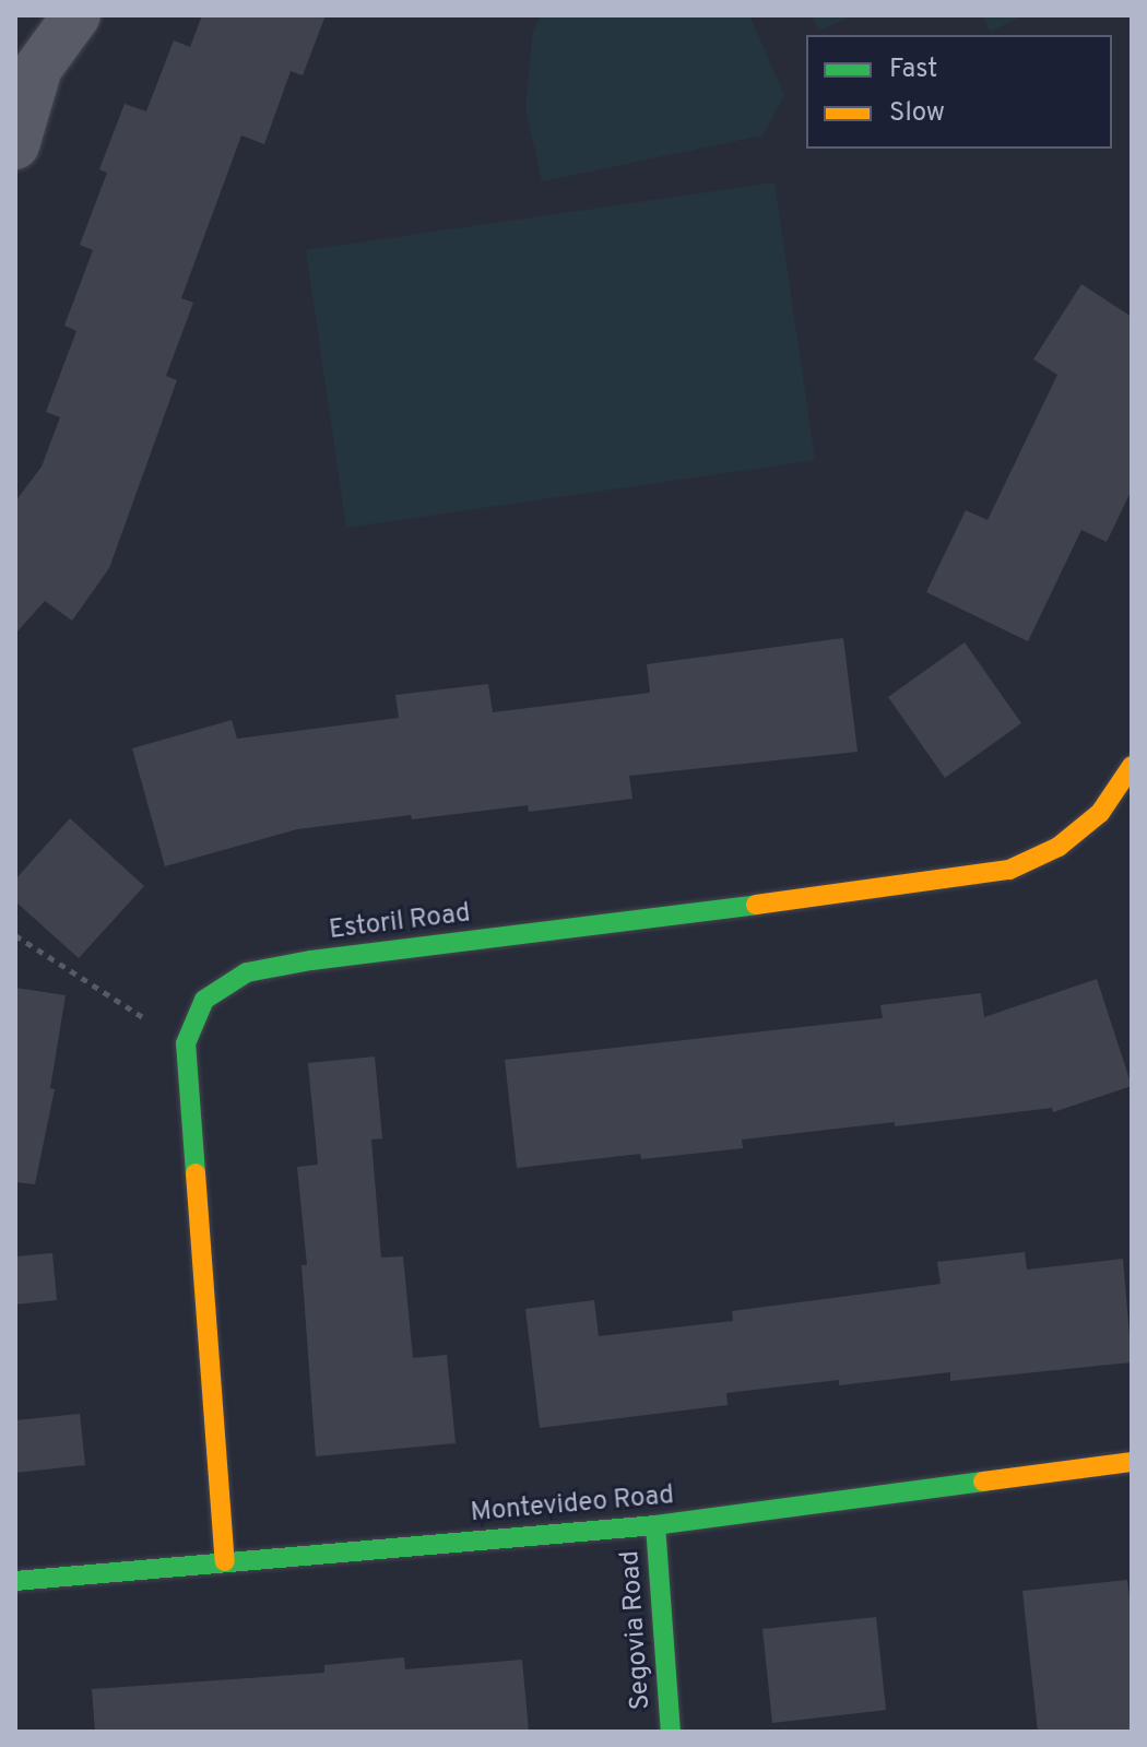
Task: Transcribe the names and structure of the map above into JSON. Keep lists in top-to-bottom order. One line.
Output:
{"streets":{"street":["Estoril Road","Montevideo Road","Segovia Road"]},"crossings":[["Estoril Road","Montevideo Road"],["Montevideo Road","Segovia Road"]],"legend":["Fast","Slow"]}
